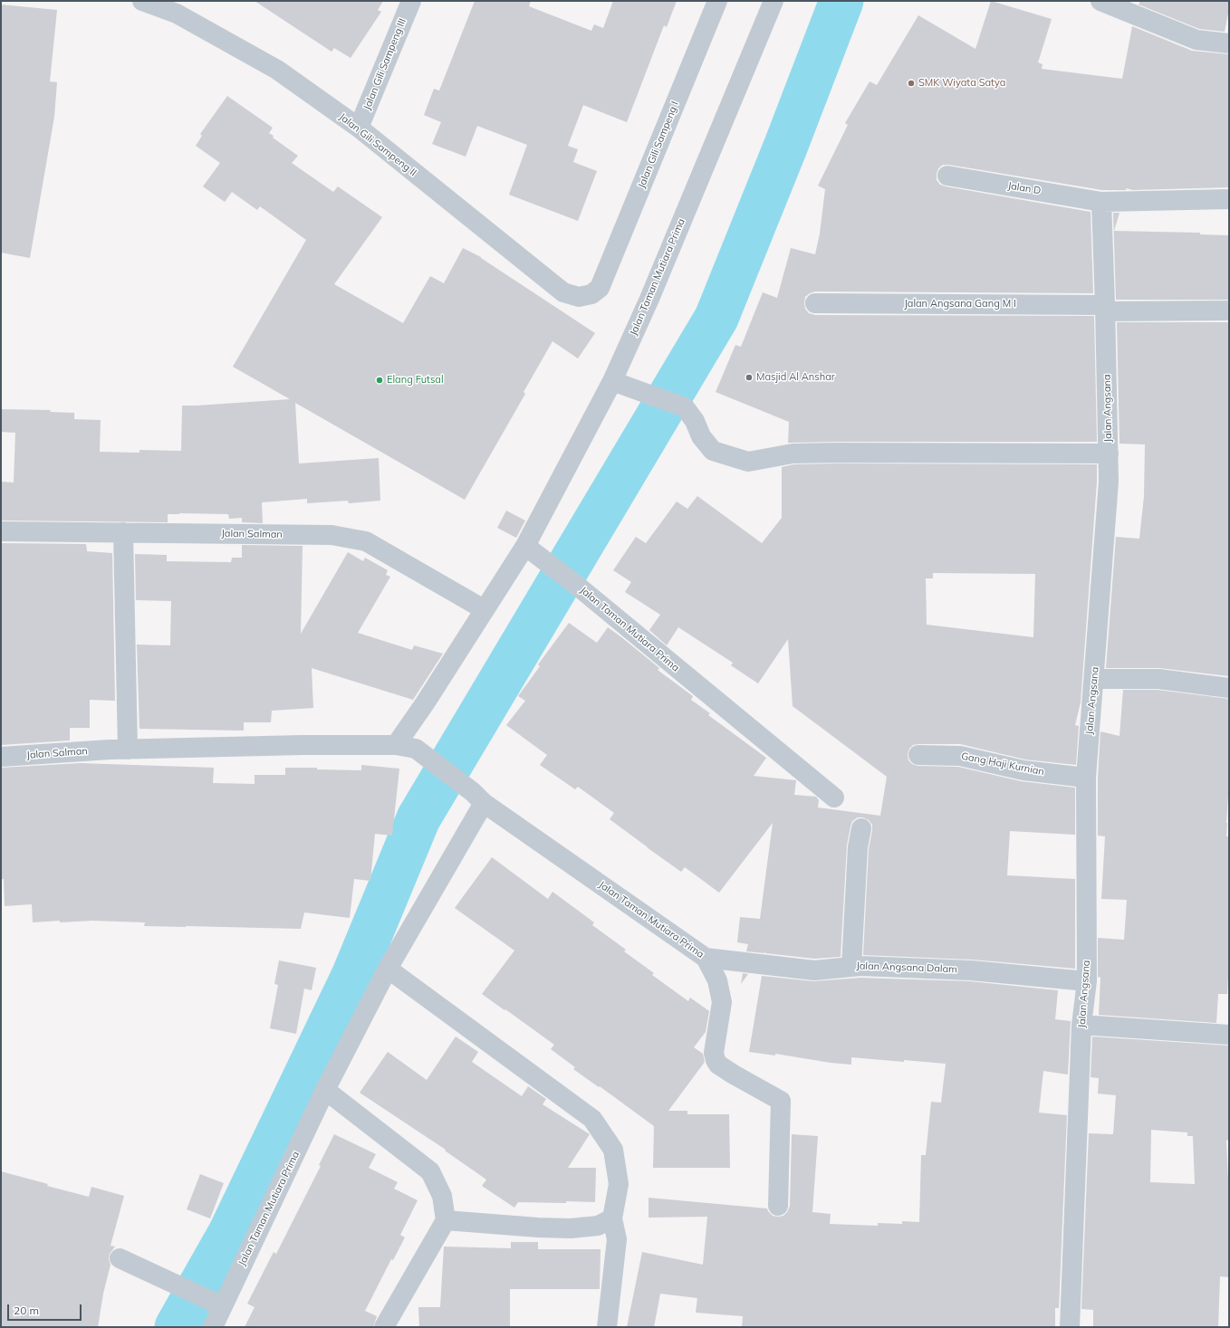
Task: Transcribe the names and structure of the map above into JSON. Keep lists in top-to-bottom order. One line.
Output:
{"streets":{"street":["Jalan Gili Sampeng III","Jalan Gili Sampeng II","Jalan Gili Sampeng I","Jalan D","Jalan Taman Mutiara Prima","Jalan Angsana Gang M I","Jalan Angsana","Jalan Salman","Gang Haji Kurnian","Jalan Angsana Dalam"]},"crossings":[["Jalan Gili Sampeng III","Jalan Gili Sampeng II"],["Jalan Gili Sampeng II","Jalan Gili Sampeng I"],["Jalan D","Jalan Angsana"],["Jalan Taman Mutiara Prima","Jalan Salman"],["Jalan Taman Mutiara Prima","Jalan Angsana Dalam"],["Jalan Angsana Gang M I","Jalan Angsana"],["Jalan Angsana","Gang Haji Kurnian"],["Jalan Angsana","Jalan Angsana Dalam"]],"places":["SMK Wiyata Satya","Masjid Al Anshar","Elang Futsal"],"scale_bar":"20 m"}
